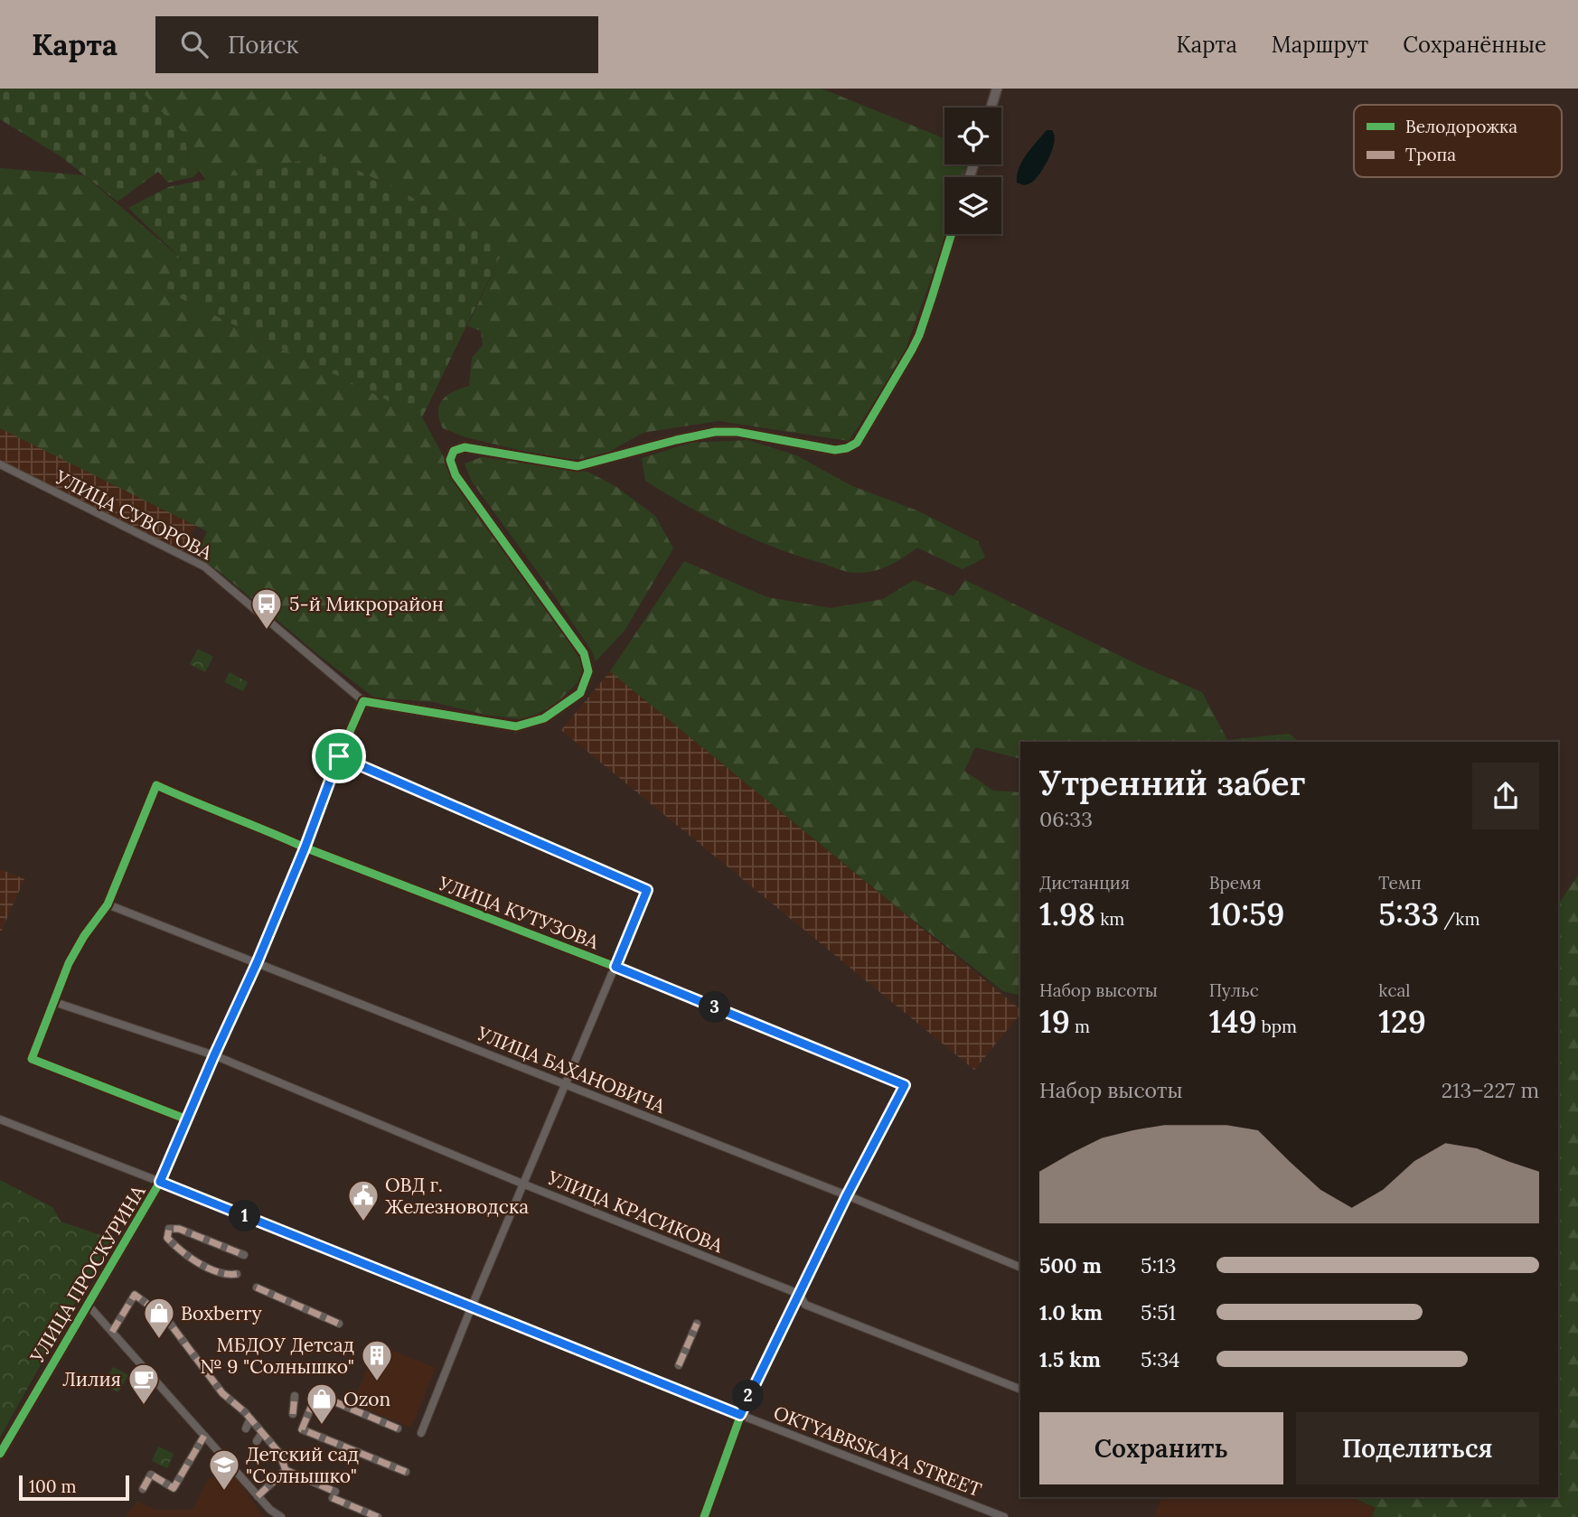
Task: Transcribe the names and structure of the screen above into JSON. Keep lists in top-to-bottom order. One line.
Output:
{"streets":{"street":["УЛИЦА СУВОРОВА","УЛИЦА КУТУЗОВА","УЛИЦА БАХАНОВИЧА","УЛИЦА КРАСИКОВА","УЛИЦА ПРОСКУРИНА","OKTYABRSKAYA STREET"]},"crossings":[["УЛИЦА СУВОРОВА","УЛИЦА ПРОСКУРИНА"],["УЛИЦА КУТУЗОВА","УЛИЦА БАХАНОВИЧА"],["УЛИЦА КУТУЗОВА","УЛИЦА ПРОСКУРИНА"],["УЛИЦА БАХАНОВИЧА","УЛИЦА ПРОСКУРИНА"],["УЛИЦА КРАСИКОВА","УЛИЦА ПРОСКУРИНА"],["УЛИЦА ПРОСКУРИНА","OKTYABRSKAYA STREET"]],"places":{"bus stop":["5-й Микрорайон"],"public building":["ОВД г. Железноводска"],"shop":["Boxberry","Ozon"],"building":["МБДОУ Детсад № 9 \"Солнышко\""],"cafe":["Лилия"],"school or university":["Детский сад \"Солнышко\""]},"legend":["Велодорожка","Тропа"],"scale_bar":"100 m","page":{"header":"Карта","search":"Поиск","nav":["Карта","Маршрут","Сохранённые"],"heading":["Утренний забег","06:33"],"stats":[["Дистанция","1.98 km"],["Время","10:59"],["Темп","5:33 /km"],["Набор высоты","19 m"],["Пульс","149 bpm"],["kcal","129"]],"pins":["3","1","2"],"chart":["Набор высоты","213–227 m"],"list":[{"name":"500 m","note":"5:13"},{"name":"1.0 km","note":"5:51"},{"name":"1.5 km","note":"5:34"}],"buttons":["Сохранить","Поделиться"],"scale":"100 m"}}
